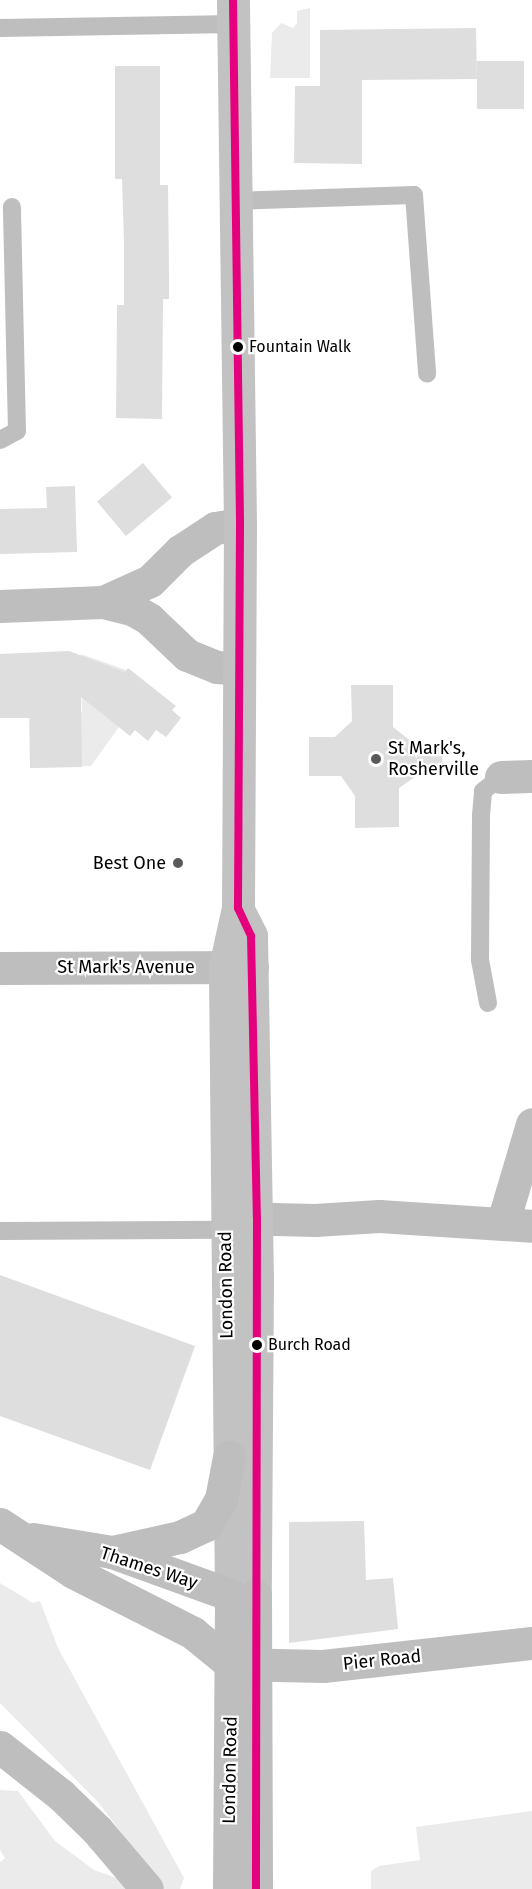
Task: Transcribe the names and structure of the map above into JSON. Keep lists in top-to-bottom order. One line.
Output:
{"streets":{"main road":["London Road"],"street":["St Mark's Avenue","Thames Way","Pier Road"]},"crossings":[["St Mark's Avenue","London Road"],["London Road","Thames Way"],["London Road","Pier Road"],["Thames Way","Pier Road"]],"places":["Fountain Walk","St Mark's, Rosherville","Best One","Burch Road"]}
